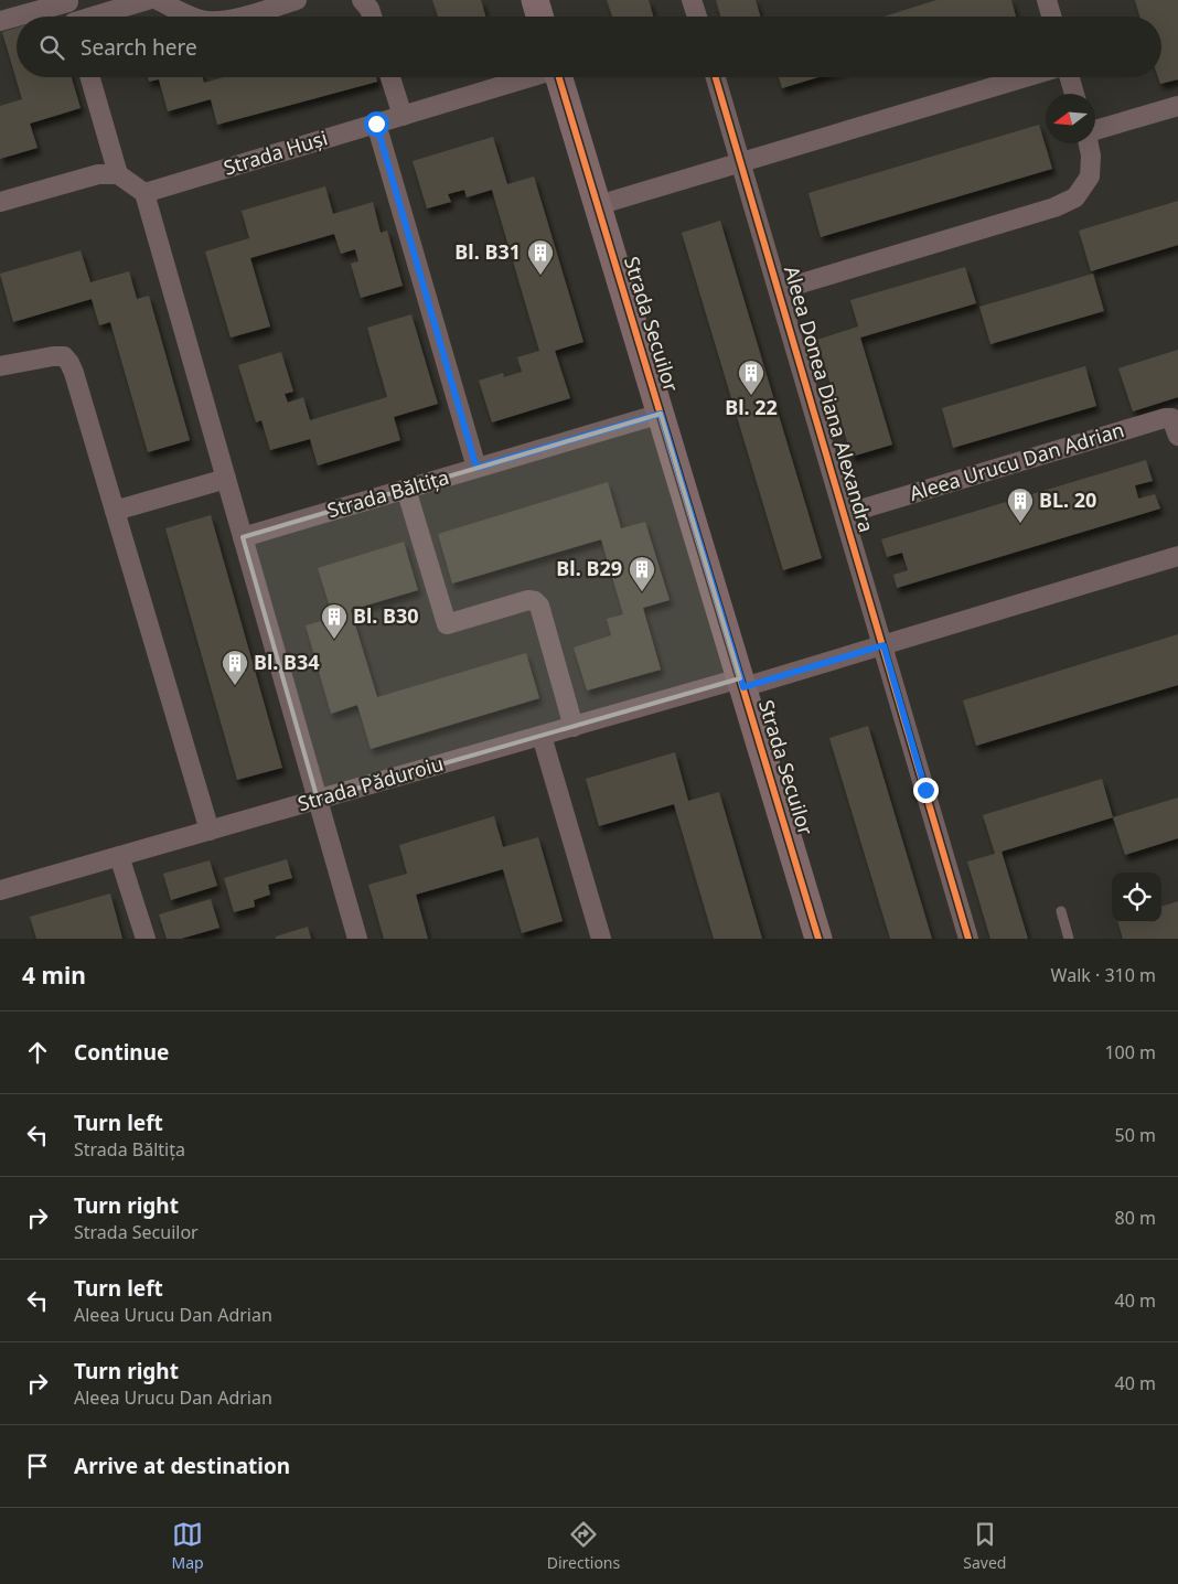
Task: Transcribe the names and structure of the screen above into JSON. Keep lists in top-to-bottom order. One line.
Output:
{"streets":{"street":["Strada Huși","Strada Secuilor","Aleea Donea Diana Alexandra","Aleea Urucu Dan Adrian","Strada Băltița","Strada Păduroiu"]},"crossings":[["Strada Secuilor","Strada Băltița"],["Strada Secuilor","Strada Păduroiu"],["Aleea Donea Diana Alexandra","Aleea Urucu Dan Adrian"]],"places":{"building":["Bl. B31","Bl. 22","BL. 20","Bl. B29","Bl. B30","Bl. B34"]},"north":"left","page":{"search":"Search here","heading":["4 min","Walk · 310 m"],"list":[["Continue","100 m"],["Turn left","Strada Băltița","50 m"],["Turn right","Strada Secuilor","80 m"],["Turn left","Aleea Urucu Dan Adrian","40 m"],["Turn right","Aleea Urucu Dan Adrian","40 m"],"Arrive at destination"],"nav":["Map","Directions","Saved"]}}
